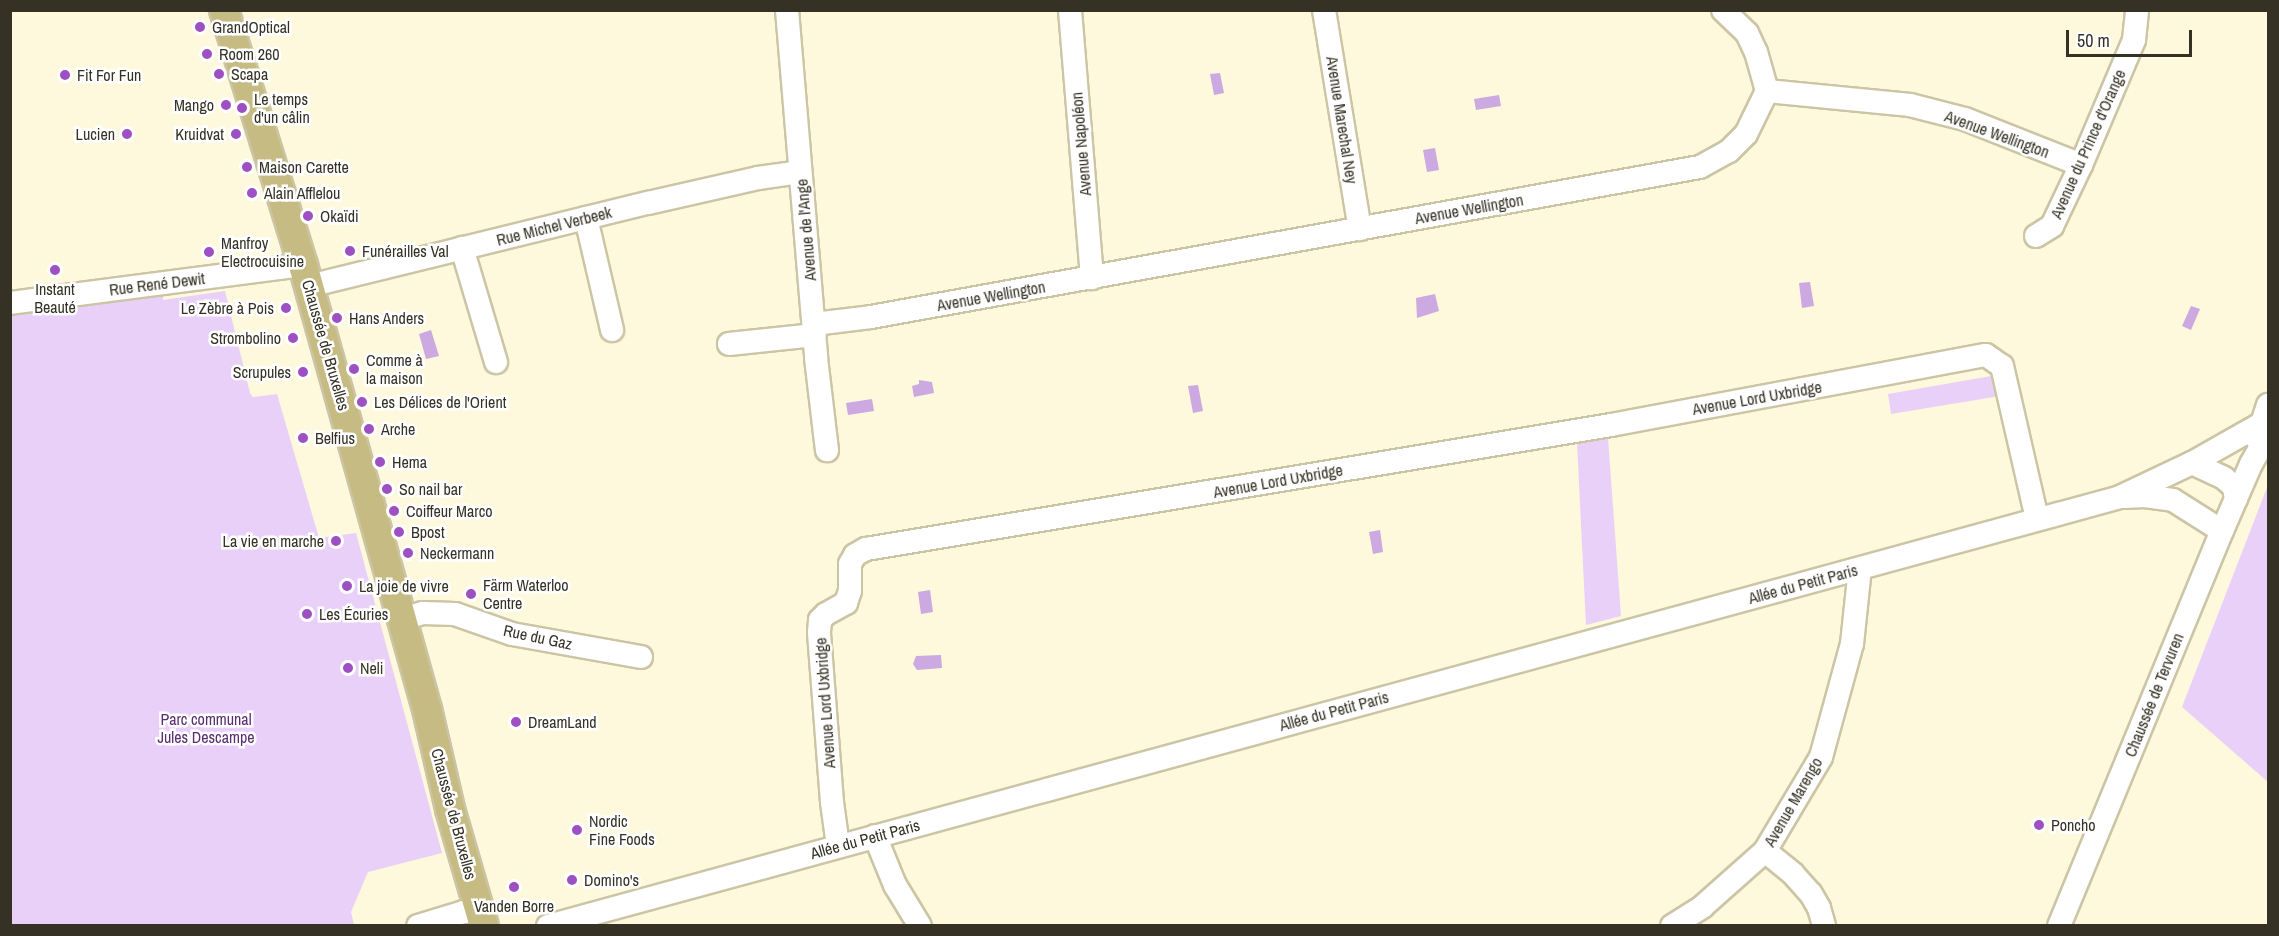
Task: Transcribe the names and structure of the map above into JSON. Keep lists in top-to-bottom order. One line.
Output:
{"streets":{"main road":["Chaussée de Bruxelles"],"street":["Avenue Marechal Ney","Avenue Wellington","Avenue Napoléon","Avenue du Prince d'Orange","Rue Michel Verbeek","Avenue de l'Ange","Rue René Dewit","Avenue Lord Uxbridge","Allée du Petit Paris","Rue du Gaz","Chaussée de Tervuren","Avenue Marengo"]},"crossings":[["Avenue Marechal Ney","Avenue Wellington"],["Avenue Wellington","Avenue Napoléon"],["Avenue Wellington","Avenue du Prince d'Orange"],["Avenue Wellington","Avenue de l'Ange"],["Rue Michel Verbeek","Avenue de l'Ange"],["Rue Michel Verbeek","Rue René Dewit"],["Rue Michel Verbeek","Chaussée de Bruxelles"],["Rue René Dewit","Chaussée de Bruxelles"],["Chaussée de Bruxelles","Rue du Gaz"],["Avenue Lord Uxbridge","Allée du Petit Paris"],["Allée du Petit Paris","Chaussée de Tervuren"],["Allée du Petit Paris","Avenue Marengo"]],"parks":["Parc communal Jules Descampe"],"places":["GrandOptical","Room 260","Scapa","Fit For Fun","Mango","Le temps d'un câlin","Lucien","Kruidvat","Maison Carette","Alain Afflelou","Okaïdi","Funérailles Val","Manfroy Electrocuisine","Instant Beauté","Le Zèbre à Pois","Hans Anders","Strombolino","Comme à la maison","Scrupules","Les Délices de l'Orient","Arche","Belfius","Hema","So nail bar","Coiffeur Marco","Bpost","La vie en marche","Neckermann","La joie de vivre","Färm Waterloo Centre","Les Écuries","Neli","DreamLand","Poncho","Nordic Fine Foods","Domino's","Vanden Borre"],"scale_bar":"50 m"}
